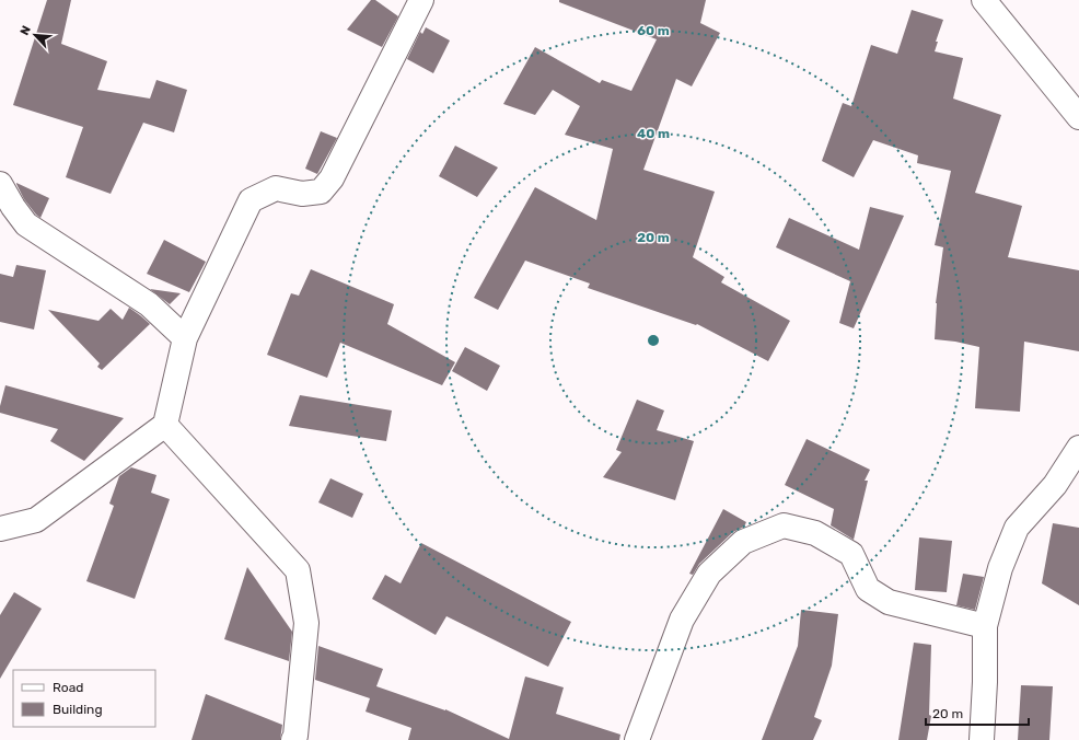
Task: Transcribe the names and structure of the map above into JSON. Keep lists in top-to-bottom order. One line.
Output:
{"legend":["Road","Building"],"scale_bar":"20 m","north":"top left","rings":["60 m","40 m","20 m"]}
